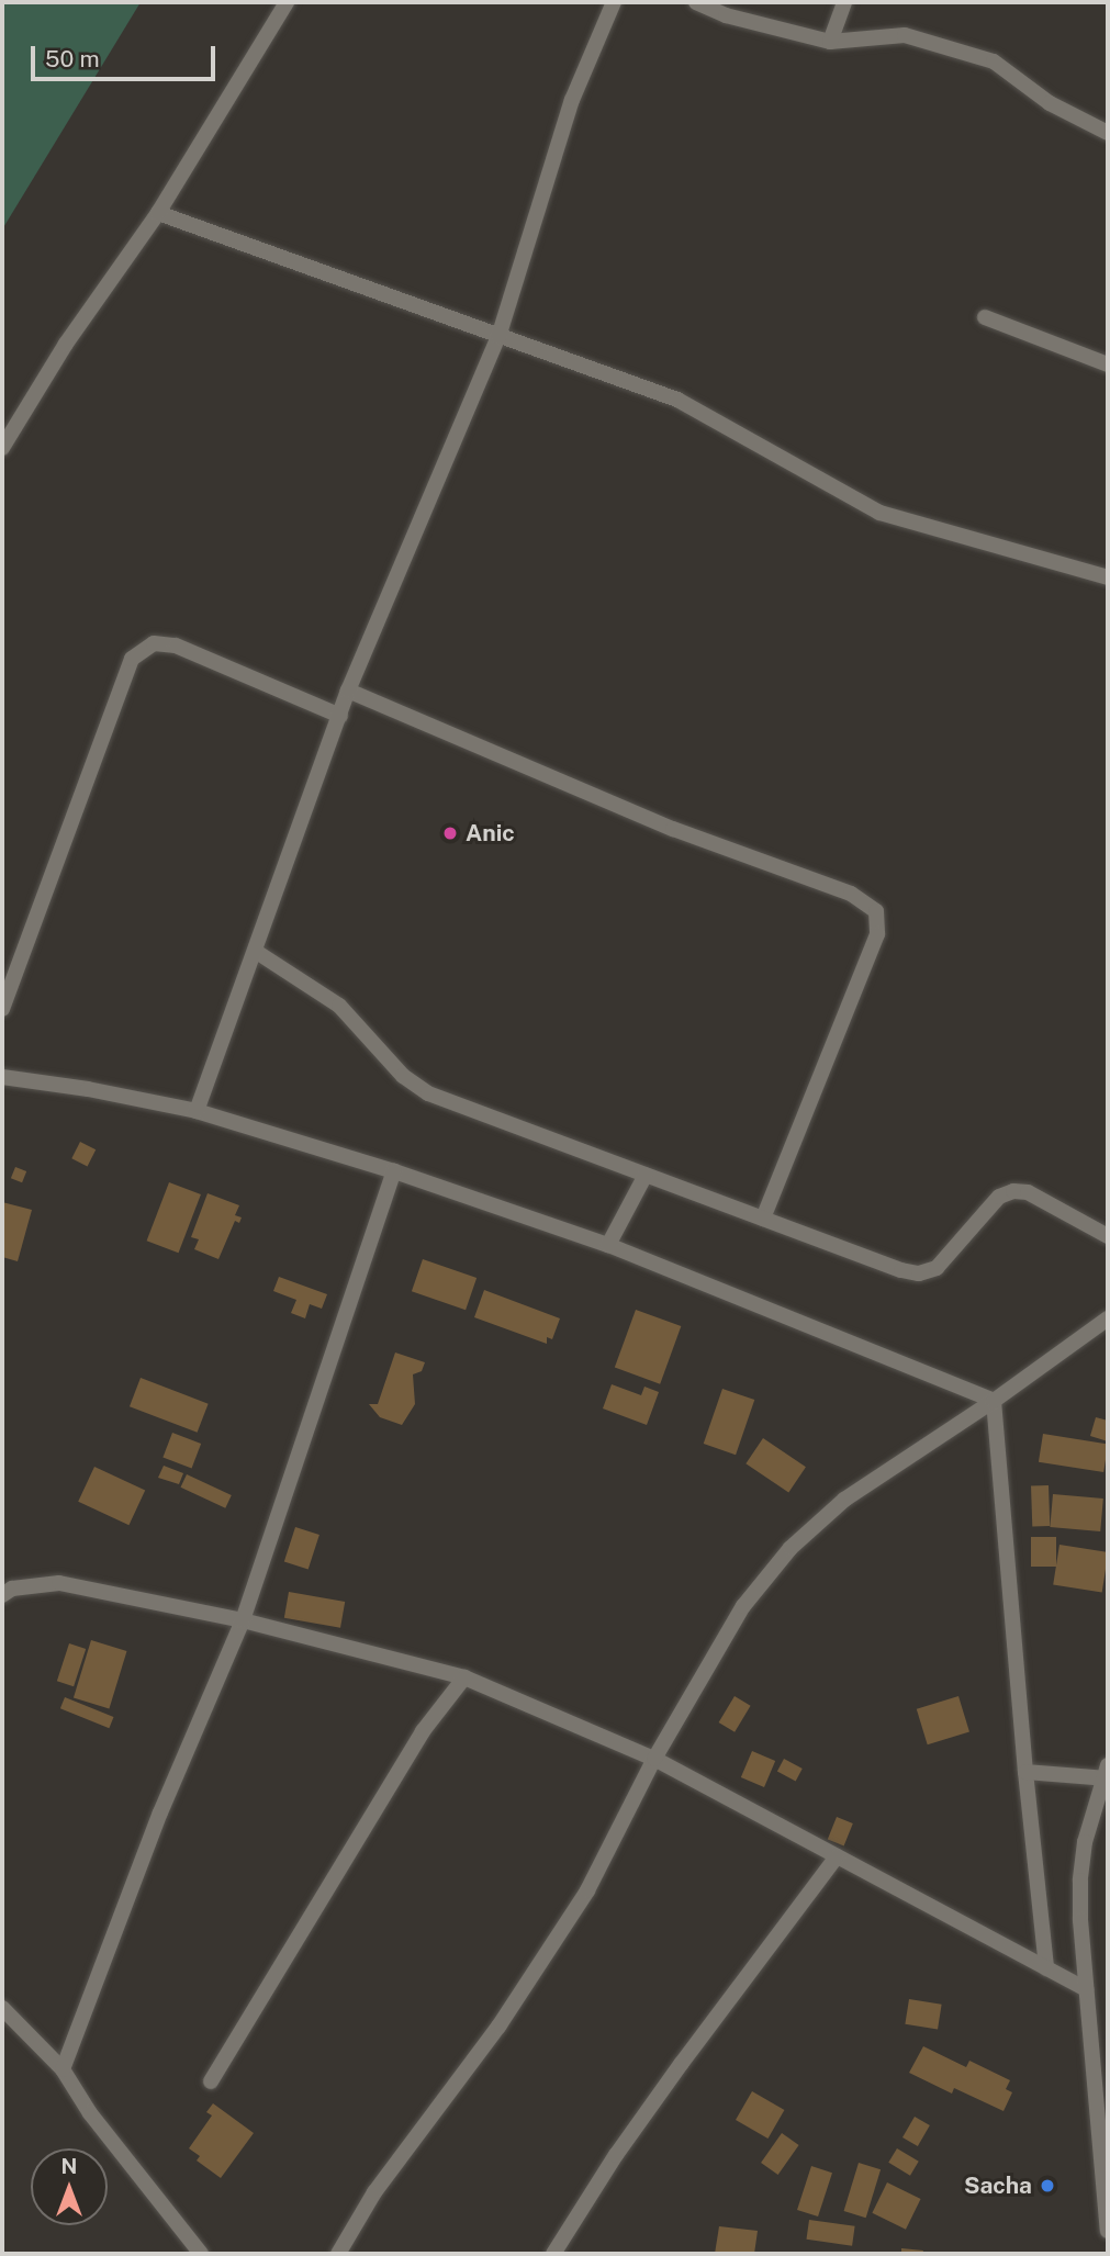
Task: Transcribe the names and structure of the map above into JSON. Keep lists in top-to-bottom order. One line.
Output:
{"places":["Anic","Sacha"],"scale_bar":"50 m","north":"top"}
